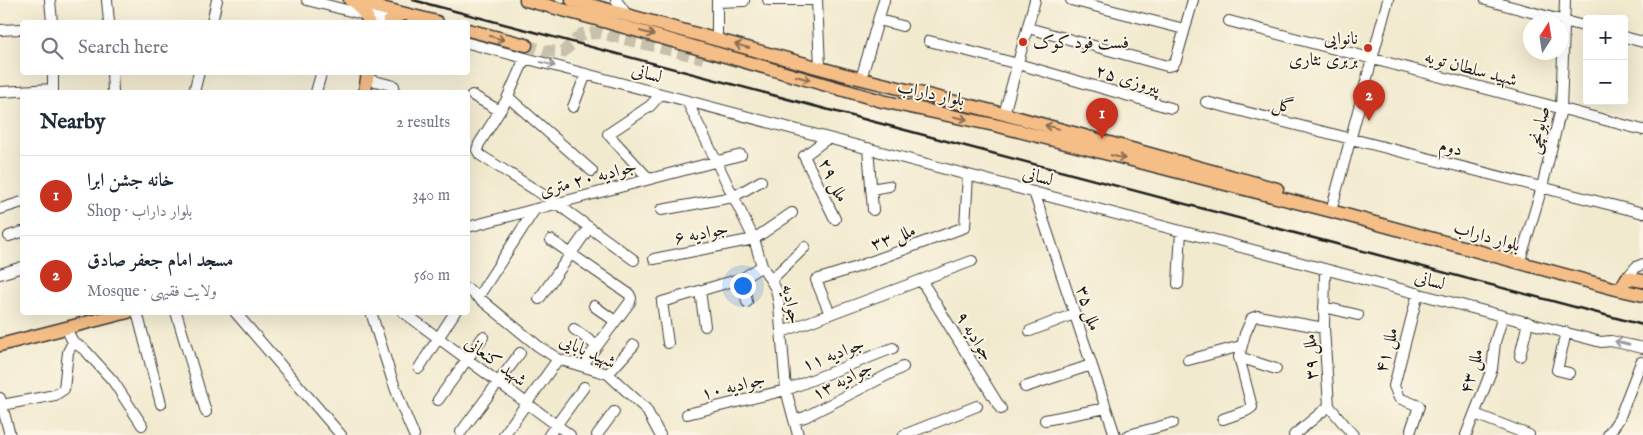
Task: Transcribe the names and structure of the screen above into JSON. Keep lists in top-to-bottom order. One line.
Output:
{"streets":{"main road":["بلوار داراب"],"street":["شهید سلطان تویه","لسانی","پیروزی ۲۵","گل","صابونچی","دوم","جوادیه ۲۰ متری","ملل ۲۹","جوادیه ۶","ملل ۳۳","جوادیه","ملل ۳۵","جوادیه ۹","ملل ۴۱","شهید بابایی","جوادیه ۱۱","ملل ۳۹","شهید کنعانی","ملل ۴۳","جوادیه ۱۳","جوادیه ۱۰"]},"crossings":[["شهید سلطان تویه","صابونچی"],["لسانی","ملل ۲۹"],["لسانی","ملل ۳۳"],["لسانی","جوادیه"],["لسانی","ملل ۳۵"],["لسانی","ملل ۴۱"],["لسانی","ملل ۳۹"],["لسانی","ملل ۴۳"],["بلوار داراب","صابونچی"],["گل","دوم"],["صابونچی","دوم"],["جوادیه ۲۰ متری","جوادیه"],["جوادیه ۶","جوادیه"],["جوادیه","جوادیه ۱۱"],["جوادیه","جوادیه ۱۳"],["جوادیه","جوادیه ۱۰"],["جوادیه ۱۱","جوادیه ۱۰"]],"places":["فست فود کوک","نانوایی بربری نثاری"],"north":"top","page":{"map_buttons":["+","−"],"search":"Search here","pins":["2","1"],"heading":["Nearby","2 results"],"list":[{"mark":"1","name":"خانه جشن ابرا","note":"Shop · بلوار داراب","value":"340 m"},{"mark":"2","name":"مسجد امام جعفر صادق","note":"Mosque · ولایت فقیهی","value":"560 m"}]}}
